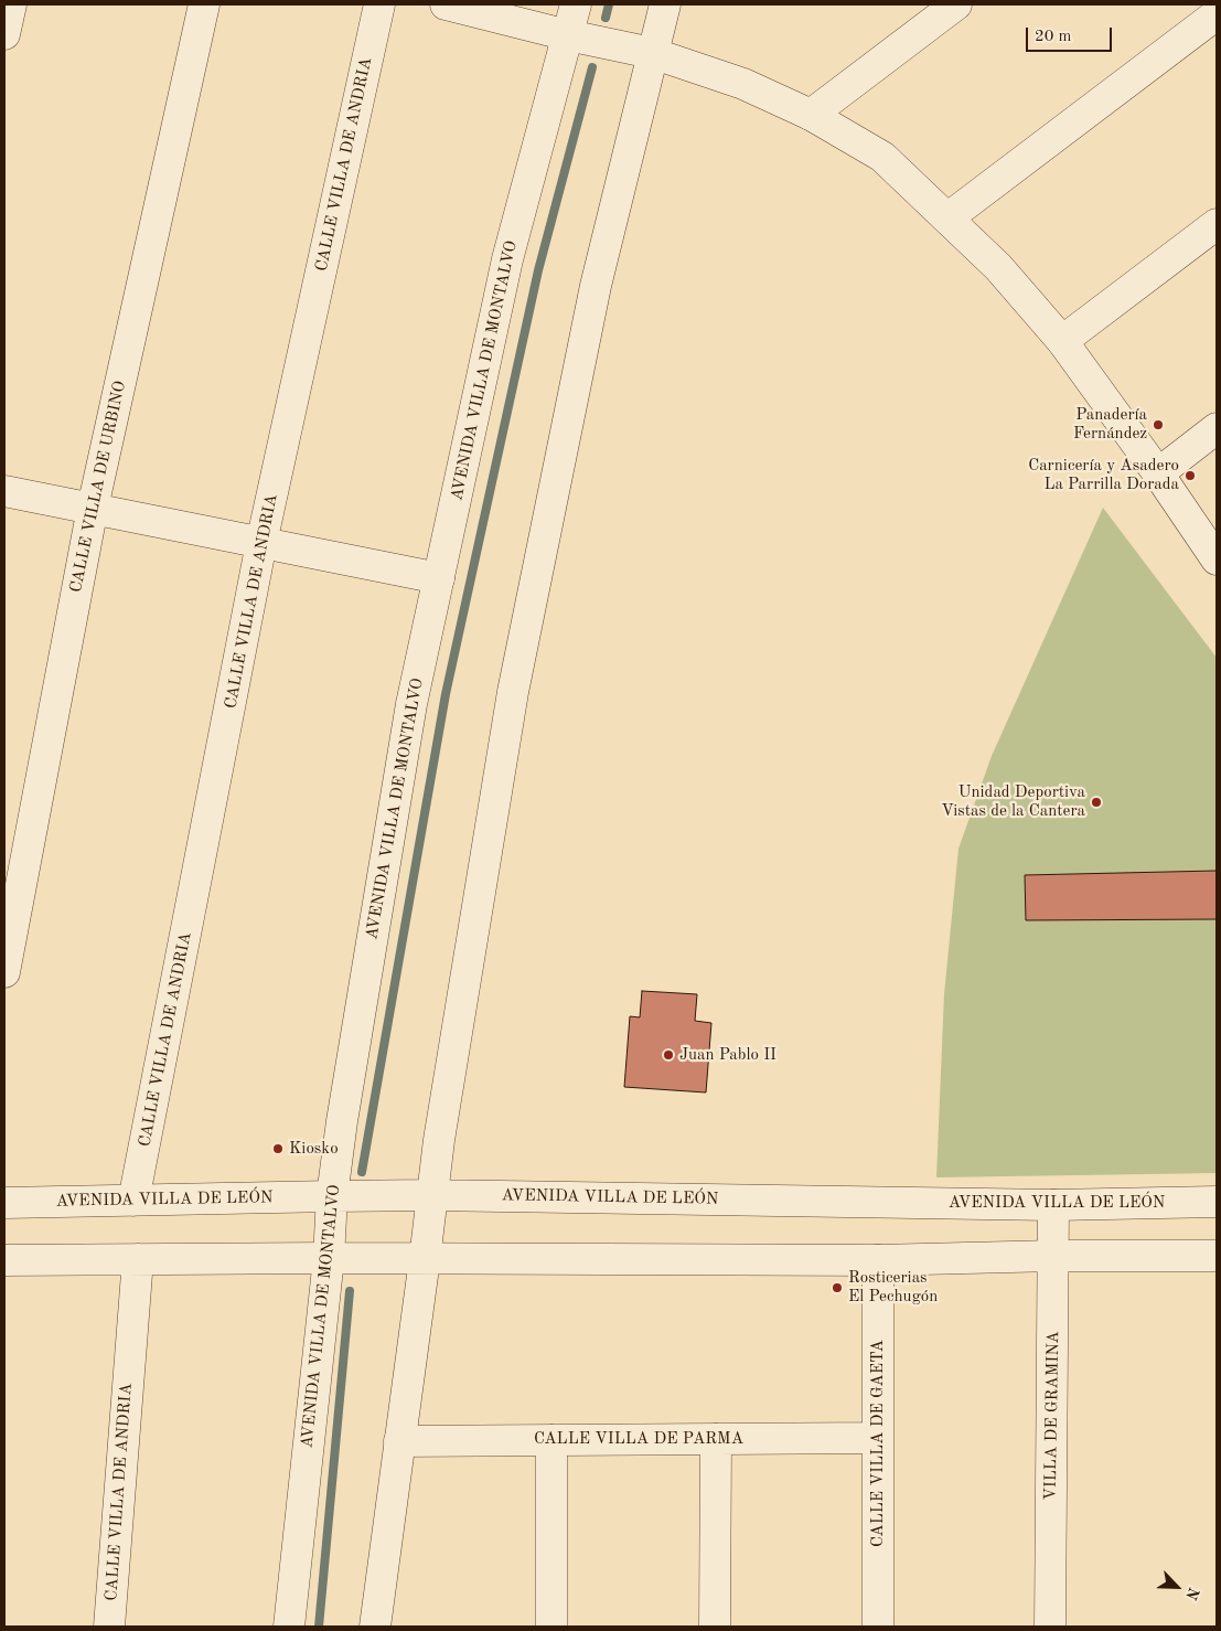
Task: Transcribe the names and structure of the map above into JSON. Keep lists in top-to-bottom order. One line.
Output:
{"streets":{"street":["CALLE VILLA DE ANDRIA","AVENIDA VILLA DE MONTALVO","CALLE VILLA DE URBINO","AVENIDA VILLA DE LEÓN","VILLA DE GRAMINA","CALLE VILLA DE PARMA","CALLE VILLA DE GAETA"]},"crossings":[["CALLE VILLA DE ANDRIA","AVENIDA VILLA DE LEÓN"],["AVENIDA VILLA DE MONTALVO","AVENIDA VILLA DE LEÓN"],["AVENIDA VILLA DE LEÓN","VILLA DE GRAMINA"],["CALLE VILLA DE PARMA","CALLE VILLA DE GAETA"]],"places":["Panadería Fernández","Carnicería y Asadero La Parrilla Dorada","Unidad Deportiva Vistas de la Cantera","Juan Pablo II","Kiosko","Rosticerias El Pechugón"],"scale_bar":"20 m","north":"bottom right"}
